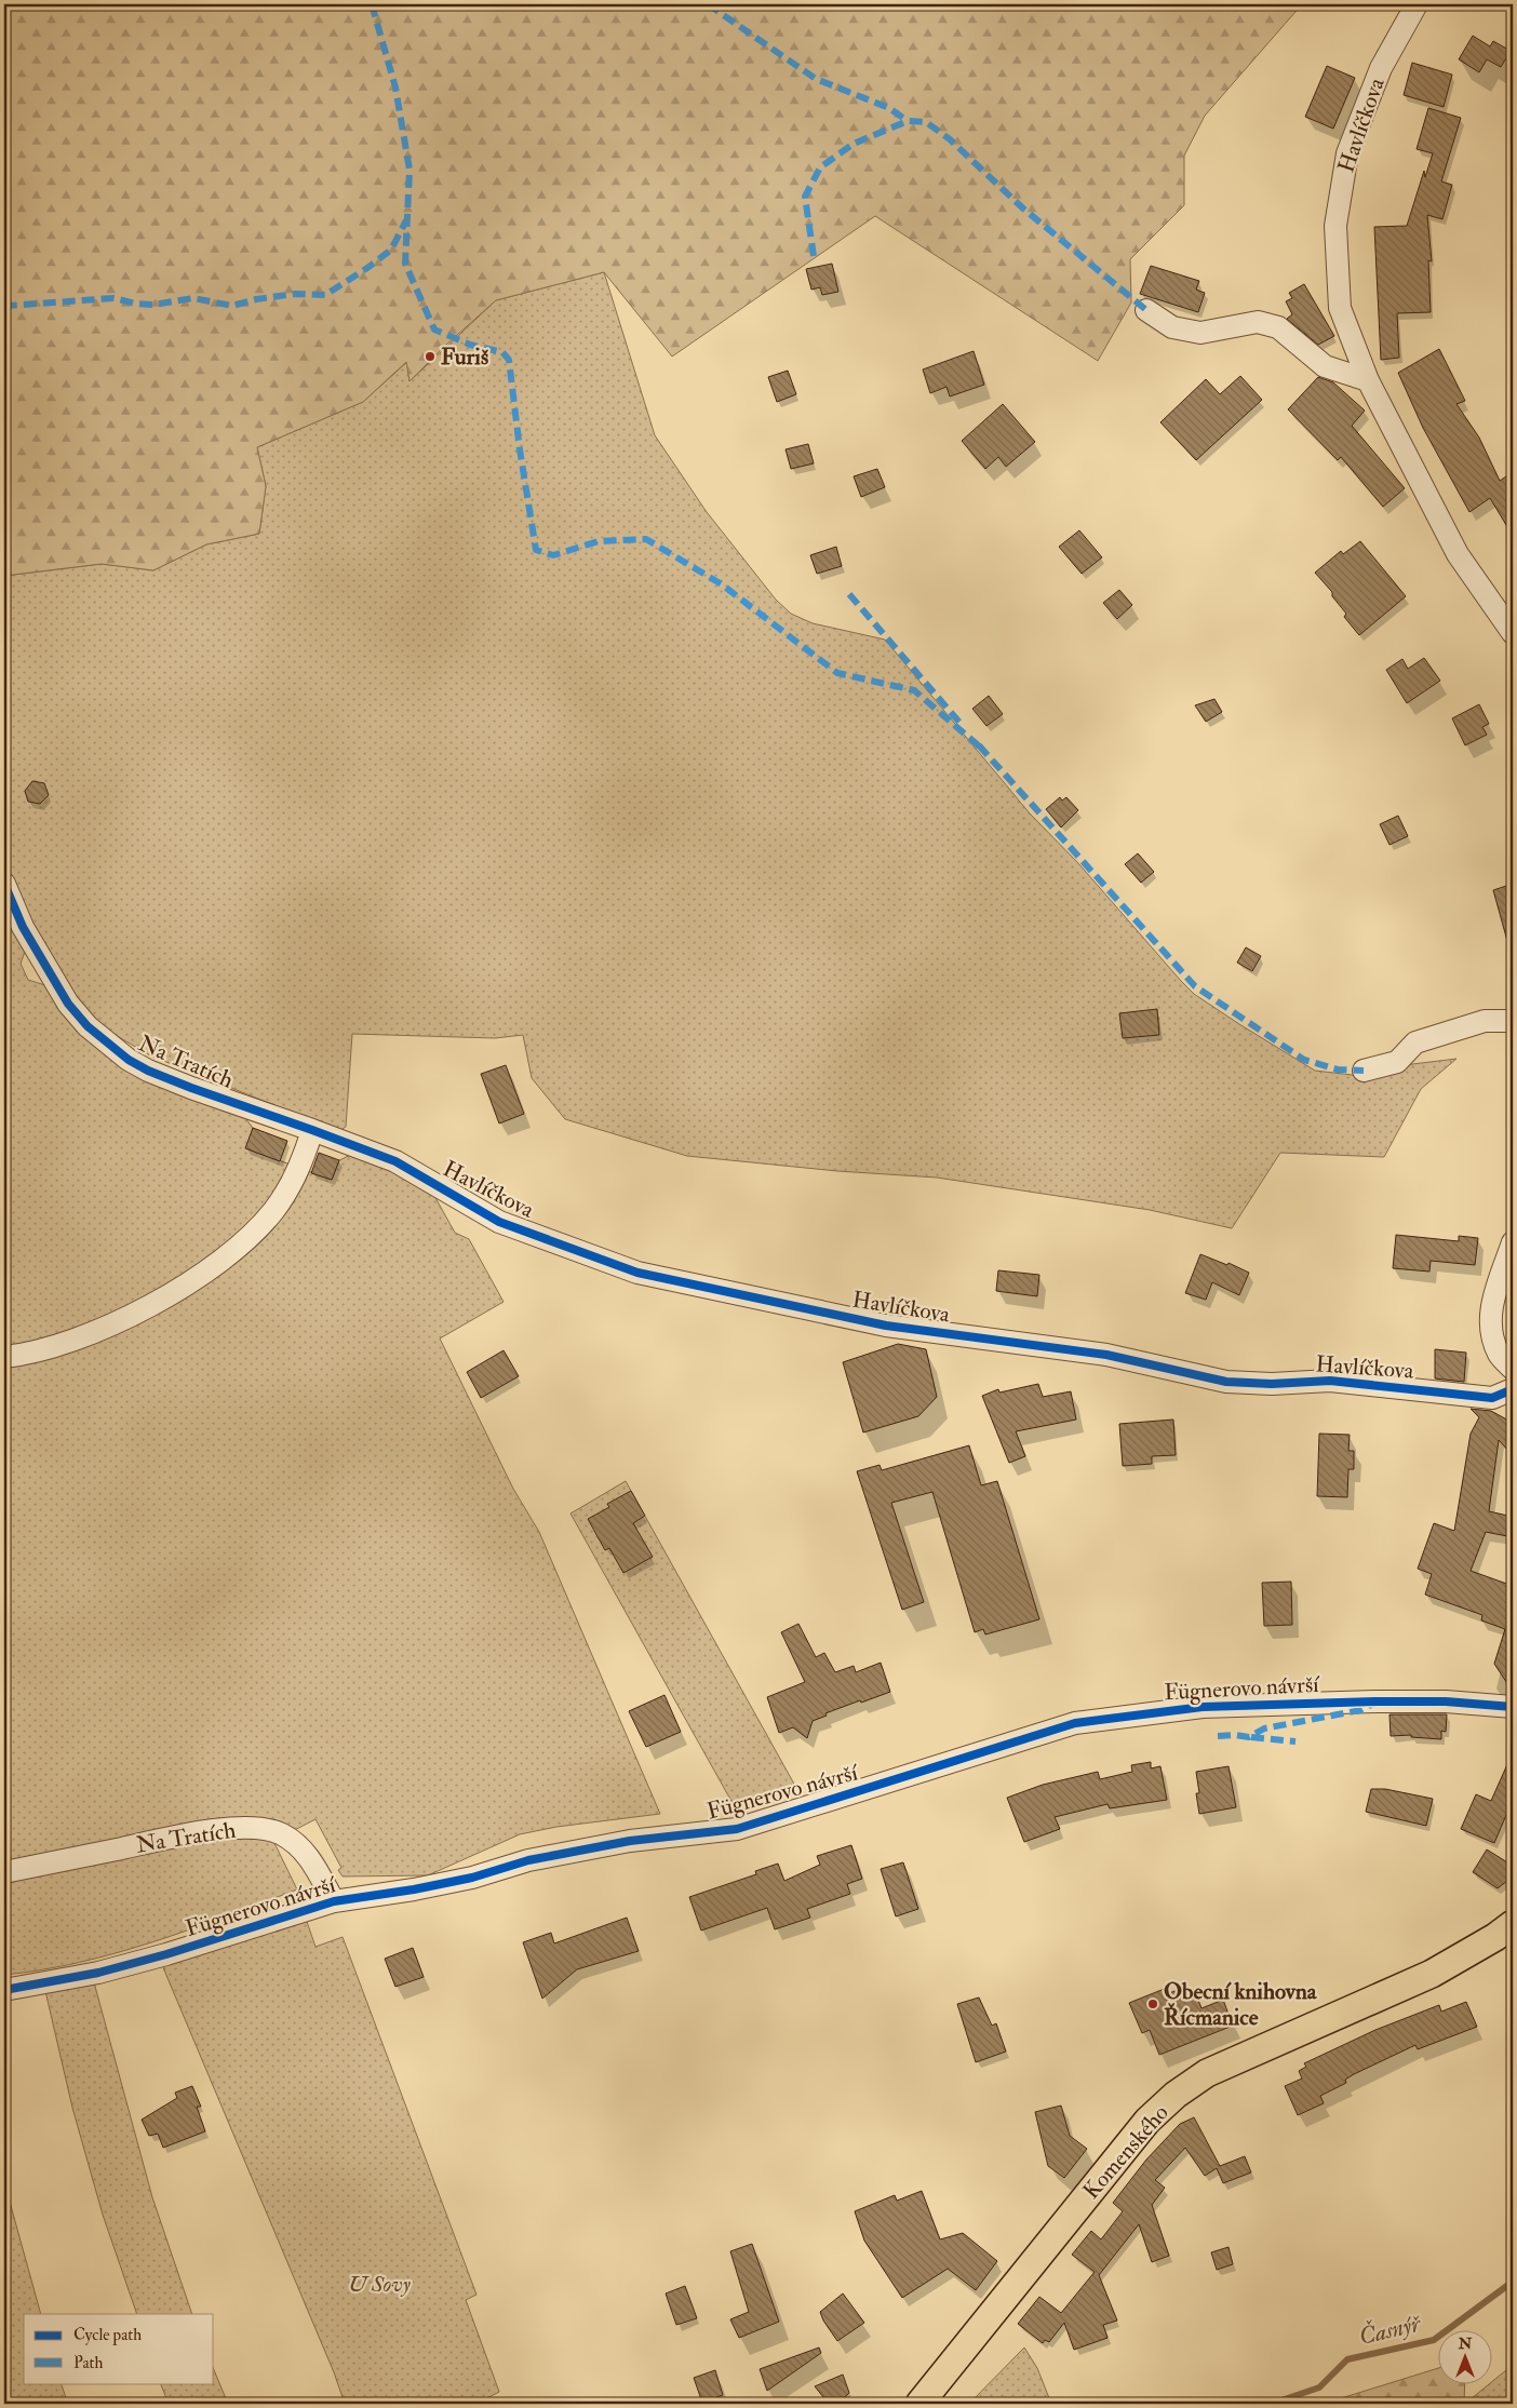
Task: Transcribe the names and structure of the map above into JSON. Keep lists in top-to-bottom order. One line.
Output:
{"streets":{"main road":["Komenského"],"street":["Havlíčkova","Na Tratích","Fügnerovo návrší"]},"crossings":[["Havlíčkova","Na Tratích"],["Na Tratích","Fügnerovo návrší"]],"water":["Časnýř"],"parks":["U Sovy"],"places":["Furiš","Obecní knihovna Řícmanice"],"legend":["Cycle path","Path"],"north":"top"}
